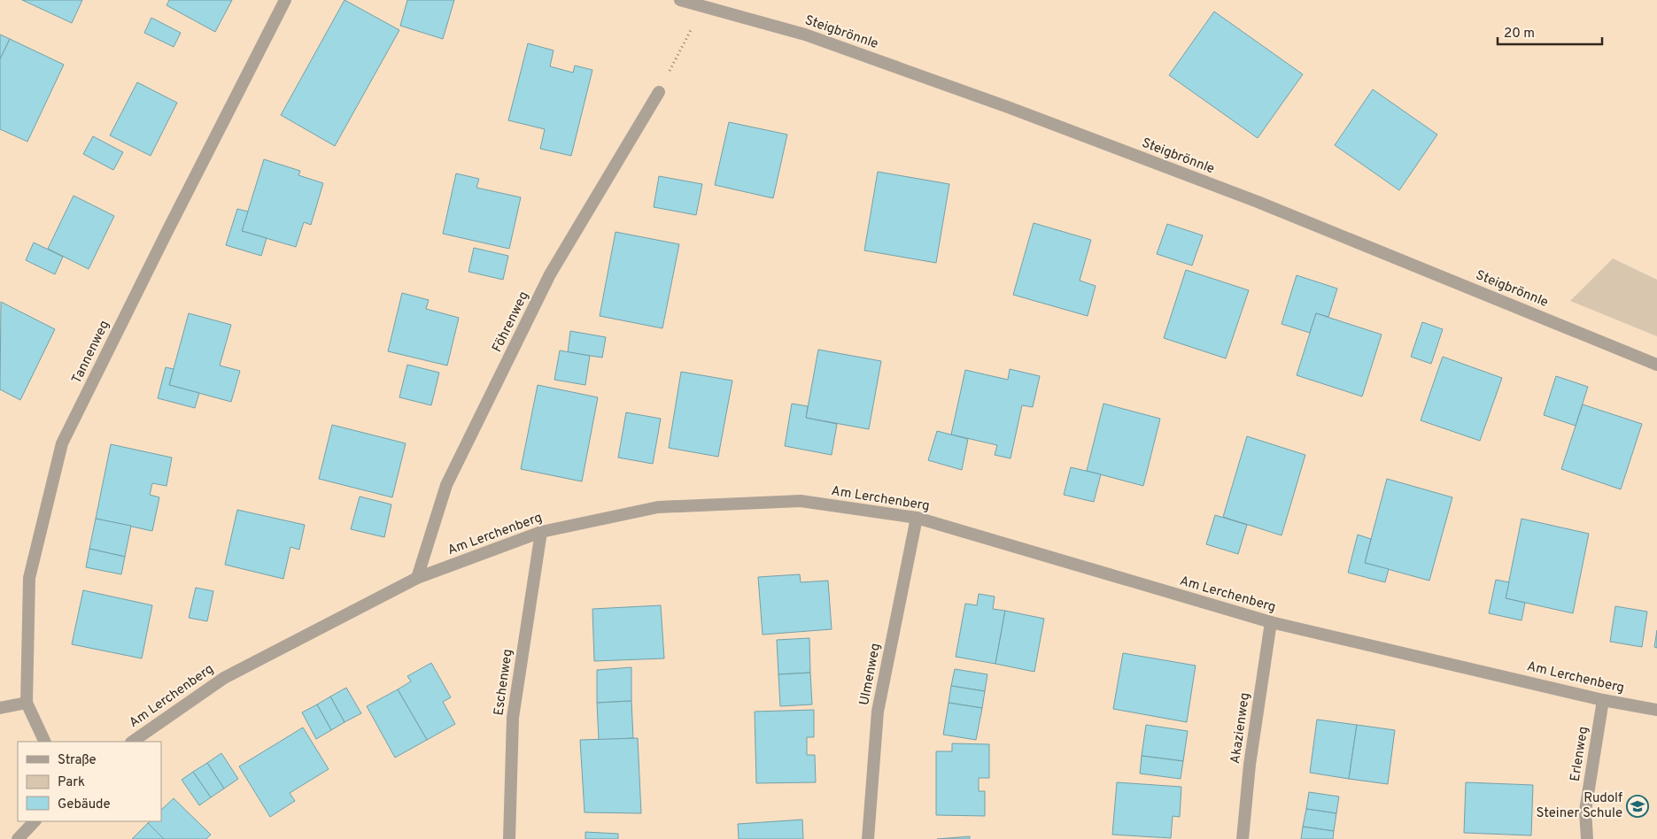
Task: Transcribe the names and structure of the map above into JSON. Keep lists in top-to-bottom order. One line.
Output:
{"streets":{"street":["Steigbrönnle","Föhrenweg","Tannenweg","Am Lerchenberg","Ulmenweg","Eschenweg","Akazienweg","Erlenweg"]},"crossings":[["Föhrenweg","Am Lerchenberg"],["Am Lerchenberg","Ulmenweg"],["Am Lerchenberg","Eschenweg"],["Am Lerchenberg","Akazienweg"],["Am Lerchenberg","Erlenweg"]],"places":{"school or university":["Rudolf Steiner Schule"]},"legend":["Straße","Park","Gebäude"],"scale_bar":"20 m"}
